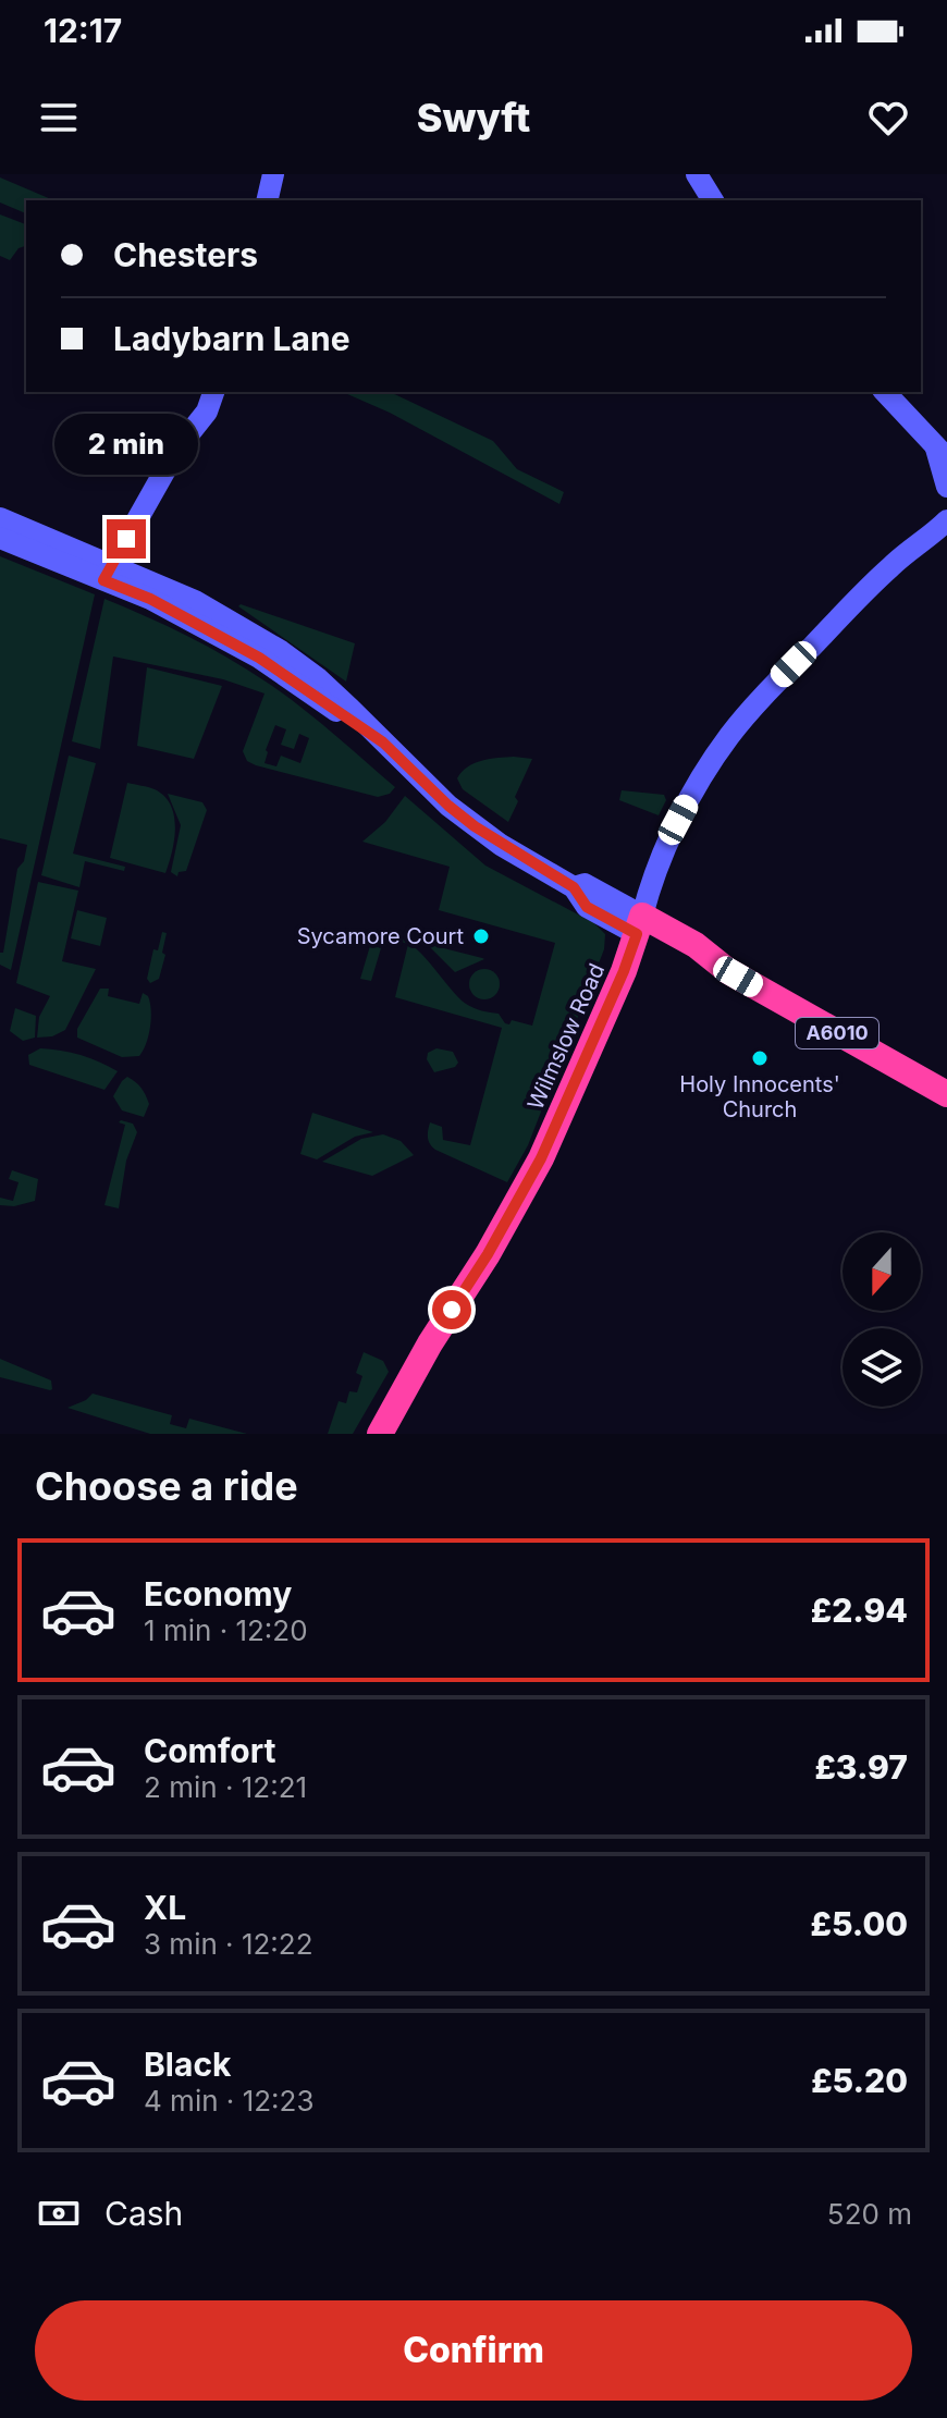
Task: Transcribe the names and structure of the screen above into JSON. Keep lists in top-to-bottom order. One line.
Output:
{"streets":{"highway":["A6010","Wilmslow Road"]},"crossings":[["A6010","Wilmslow Road"]],"places":["Sycamore Court","Holy Innocents' Church"],"north":"bottom","page":{"status":"12:17","header":"Swyft","banner":["Chesters","Ladybarn Lane"],"bubble":"2 min","heading":"Choose a ride","list":[{"name":"Economy","note":"1 min · 12:20","value":"£2.94"},{"name":"Comfort","note":"2 min · 12:21","value":"£3.97"},{"name":"XL","note":"3 min · 12:22","value":"£5.00"},{"name":"Black","note":"4 min · 12:23","value":"£5.20"}],"pay":["Cash","520 m"],"buttons":"Confirm"}}
